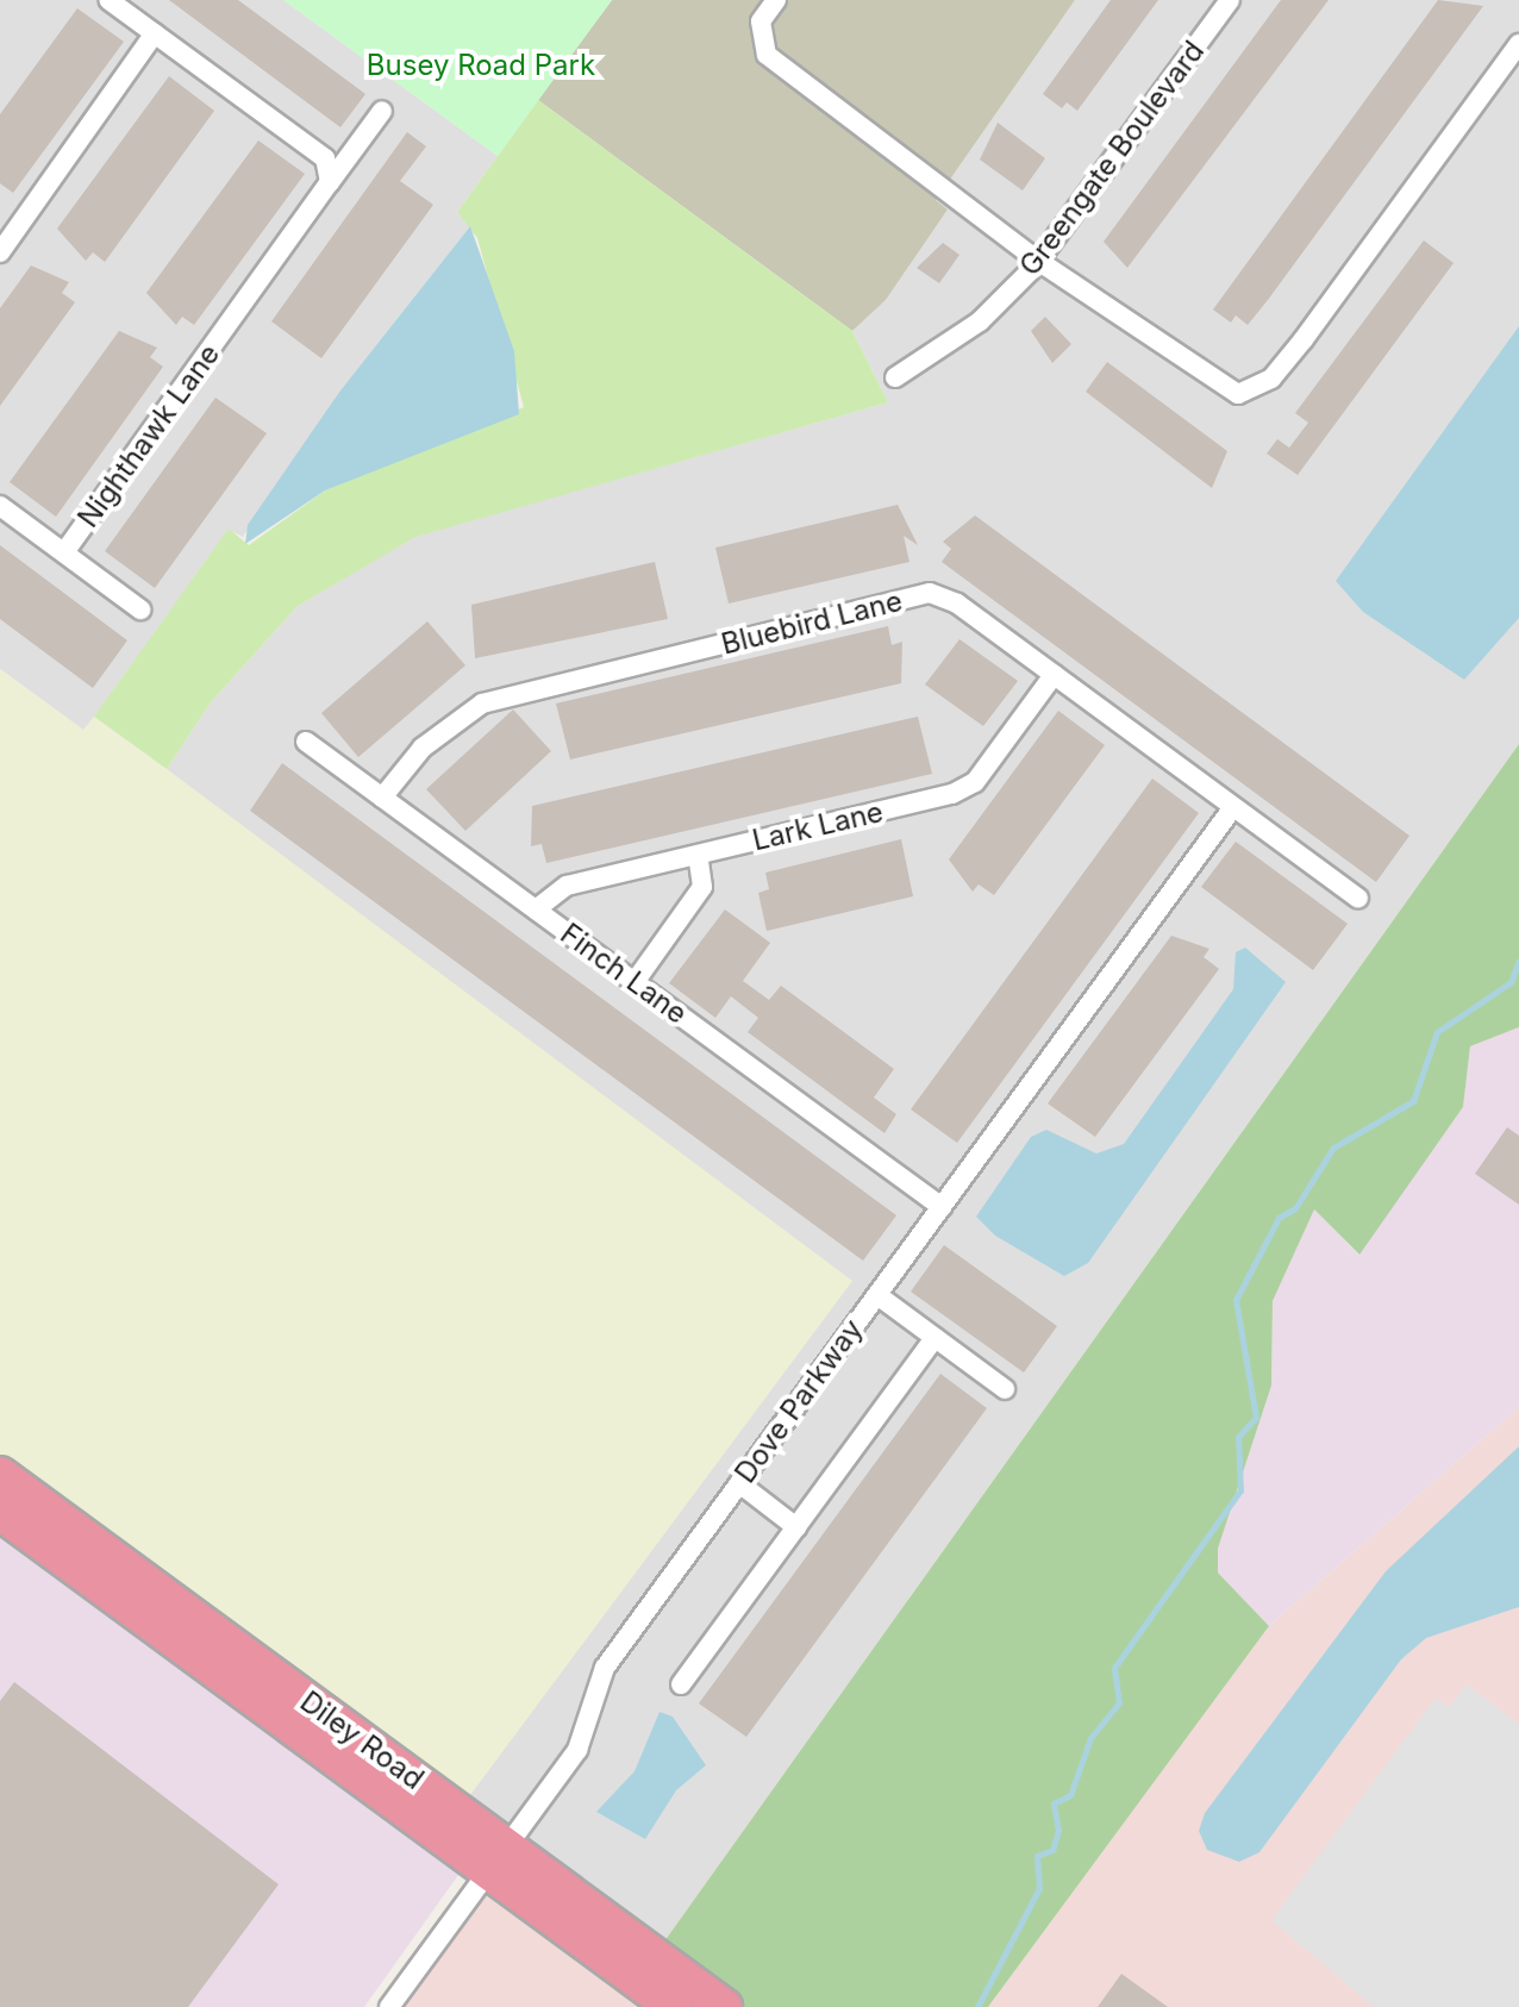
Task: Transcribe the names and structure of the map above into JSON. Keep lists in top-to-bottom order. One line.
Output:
{"streets":{"highway":["Diley Road"],"street":["Greengate Boulevard","Nighthawk Lane","Bluebird Lane","Lark Lane","Finch Lane","Dove Parkway"]},"crossings":[["Bluebird Lane","Lark Lane"],["Bluebird Lane","Finch Lane"],["Bluebird Lane","Dove Parkway"],["Lark Lane","Finch Lane"],["Finch Lane","Dove Parkway"],["Dove Parkway","Diley Road"]],"parks":["Busey Road Park"]}
